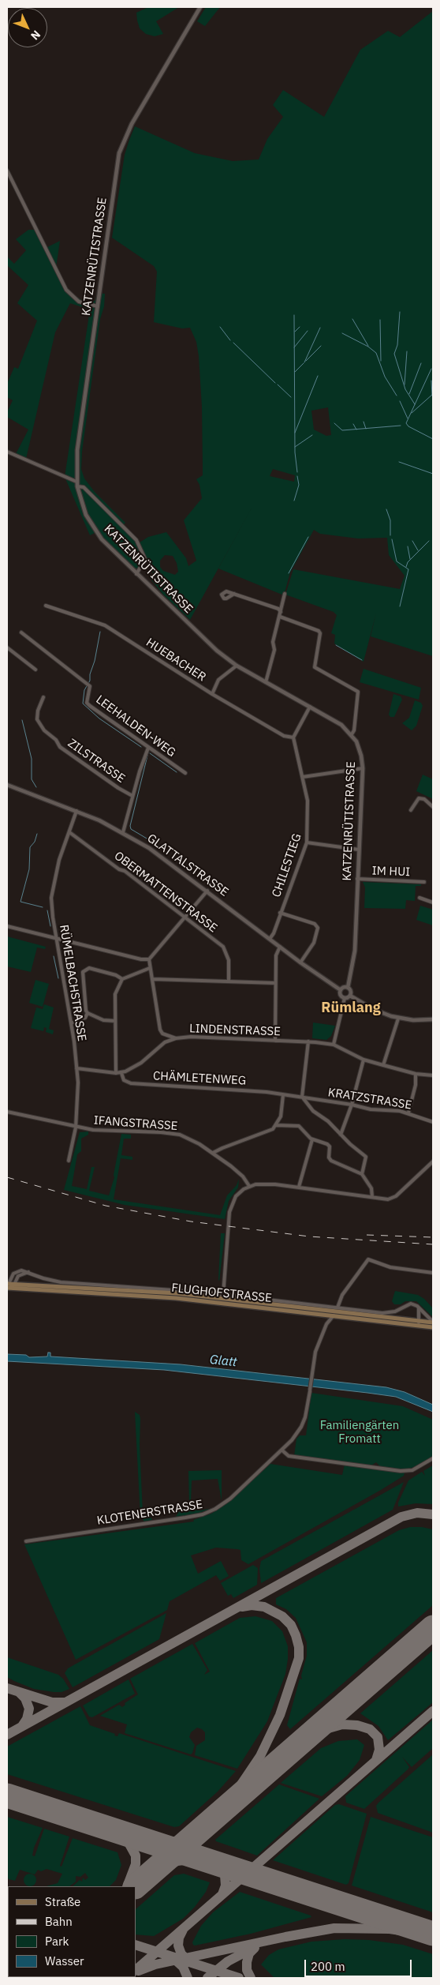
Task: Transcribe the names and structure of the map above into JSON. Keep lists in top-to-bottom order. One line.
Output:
{"streets":{"main road":["FLUGHOFSTRASSE"],"street":["KATZENRÜTISTRASSE","HUEBACHER","LEEHALDEN-WEG","ZILSTRASSE","GLATTALSTRASSE","CHILESTIEG","IM HUI","OBERMATTENSTRASSE","RÜMELBACHSTRASSE","LINDENSTRASSE","CHÄMLETENWEG","KRATZSTRASSE","IFANGSTRASSE","KLOTENERSTRASSE"]},"crossings":[["KATZENRÜTISTRASSE","GLATTALSTRASSE"],["KATZENRÜTISTRASSE","IM HUI"],["HUEBACHER","CHILESTIEG"],["GLATTALSTRASSE","CHILESTIEG"],["GLATTALSTRASSE","RÜMELBACHSTRASSE"],["OBERMATTENSTRASSE","RÜMELBACHSTRASSE"],["RÜMELBACHSTRASSE","LINDENSTRASSE"],["RÜMELBACHSTRASSE","IFANGSTRASSE"],["LINDENSTRASSE","CHÄMLETENWEG"],["CHÄMLETENWEG","KRATZSTRASSE"],["FLUGHOFSTRASSE","KLOTENERSTRASSE"]],"districts":["Rümlang"],"water":["Glatt"],"parks":["Familiengärten Fromatt"],"legend":["Straße","Bahn","Park","Wasser"],"scale_bar":"200 m","north":"bottom right"}
